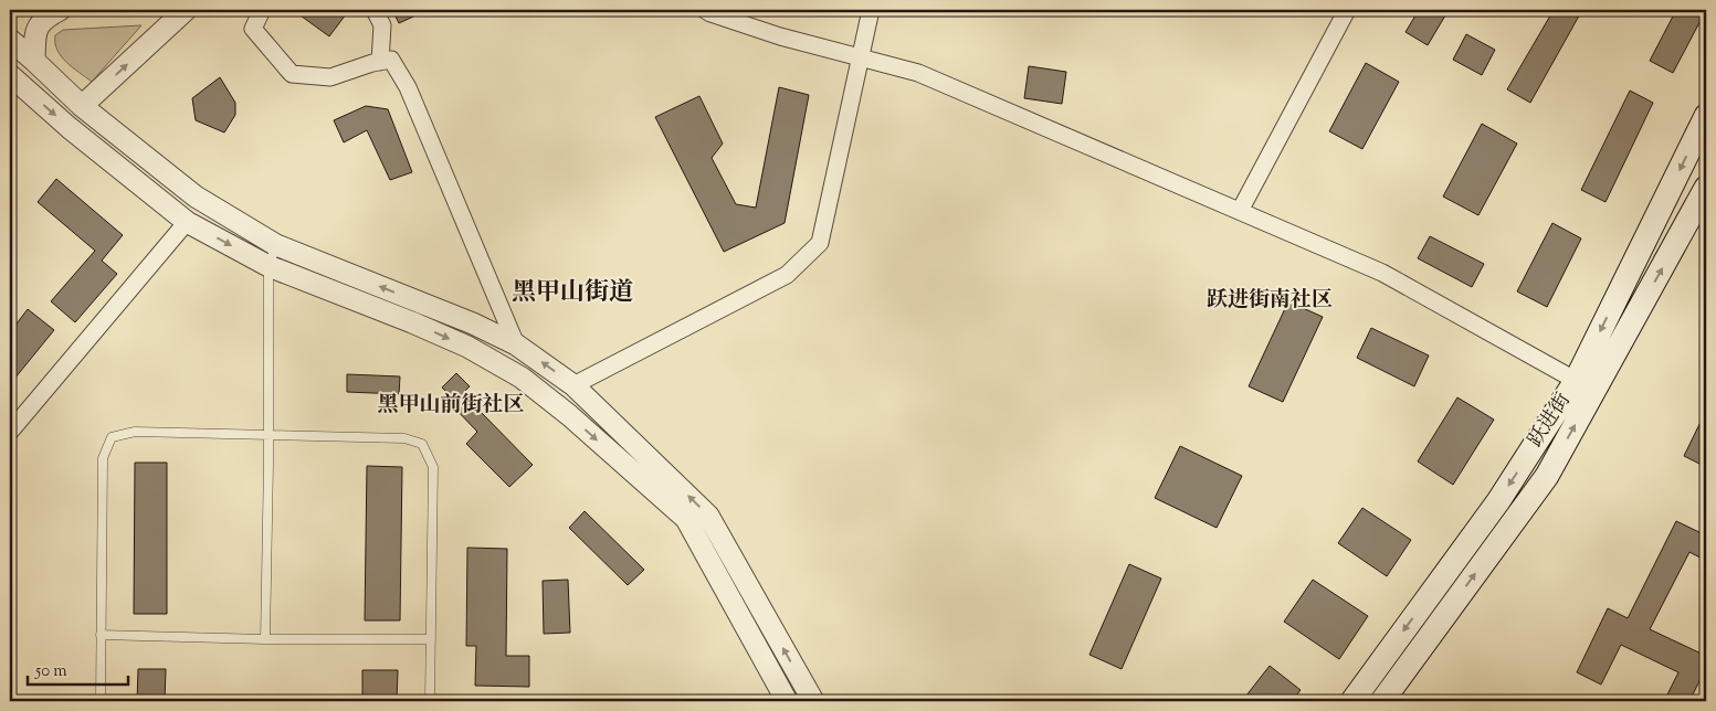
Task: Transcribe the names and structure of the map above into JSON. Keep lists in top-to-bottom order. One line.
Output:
{"streets":{"main road":["跃进街"]},"districts":["黑甲山街道","跃进街南社区","黑甲山前街社区"],"scale_bar":"50 m"}
